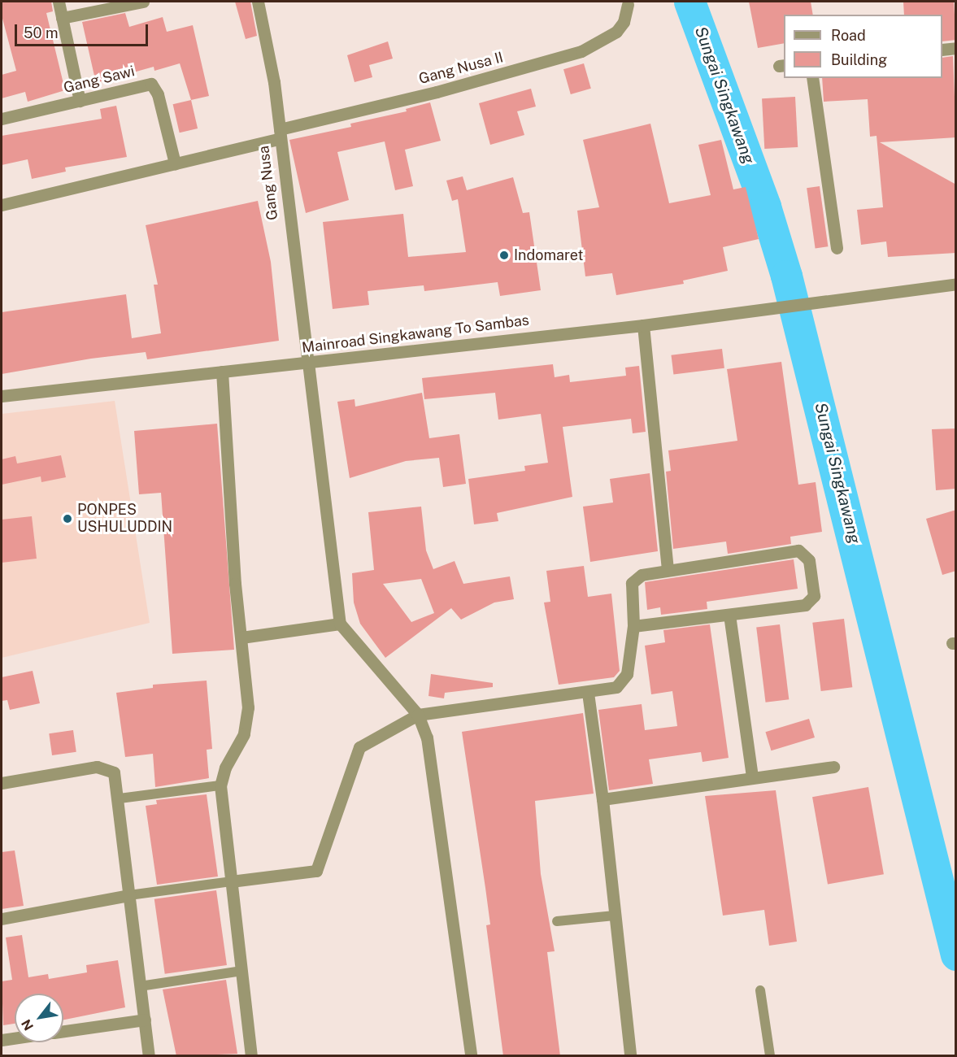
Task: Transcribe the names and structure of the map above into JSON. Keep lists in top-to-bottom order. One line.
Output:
{"streets":{"street":["Gang Nusa II","Gang Sawi","Gang Nusa","Mainroad Singkawang To Sambas"]},"crossings":[["Gang Nusa II","Gang Sawi"],["Gang Nusa II","Gang Nusa"],["Gang Nusa","Mainroad Singkawang To Sambas"]],"water":["Sungai Singkawang"],"places":["Indomaret","PONPES USHULUDDIN"],"legend":["Road","Building"],"scale_bar":"50 m","north":"bottom left"}
